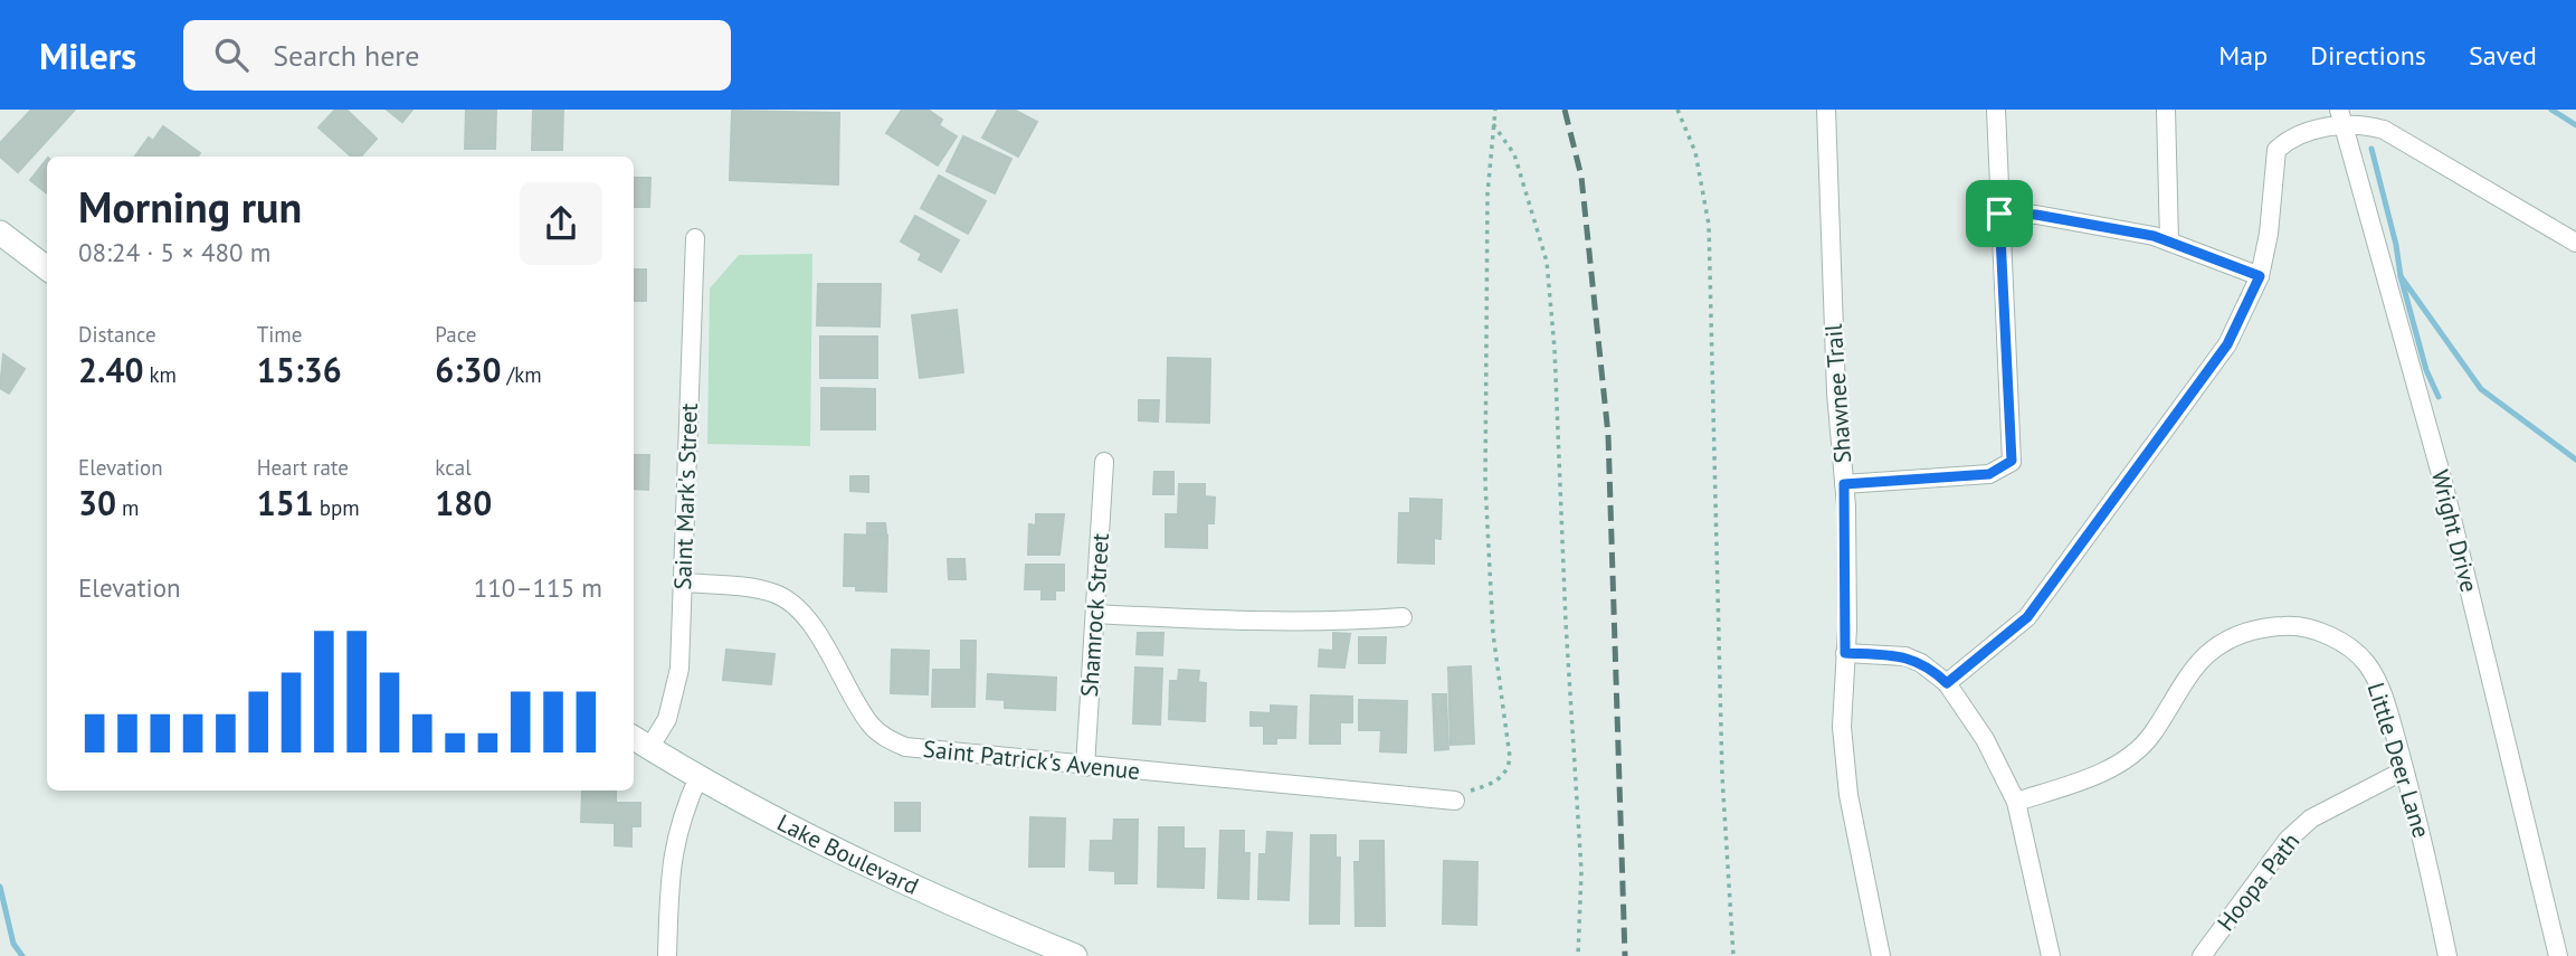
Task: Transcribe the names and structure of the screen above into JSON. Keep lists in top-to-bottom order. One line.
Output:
{"streets":{"main road":["Lake Boulevard"],"street":["Shawnee Trail","Saint Mark's Street","Wright Drive","Shamrock Street","Saint Patrick's Avenue","Little Deer Lane","Hoopa Path"]},"crossings":[["Saint Mark's Street","Saint Patrick's Avenue"],["Saint Mark's Street","Lake Boulevard"],["Shamrock Street","Saint Patrick's Avenue"],["Little Deer Lane","Hoopa Path"]],"page":{"header":"Milers","search":"Search here","nav":["Map","Directions","Saved"],"heading":["Morning run","08:24 · 5 × 480 m"],"stats":[["Distance","2.40 km"],["Time","15:36"],["Pace","6:30 /km"],["Elevation","30 m"],["Heart rate","151 bpm"],["kcal","180"]],"chart":["Elevation","110–115 m"]}}
